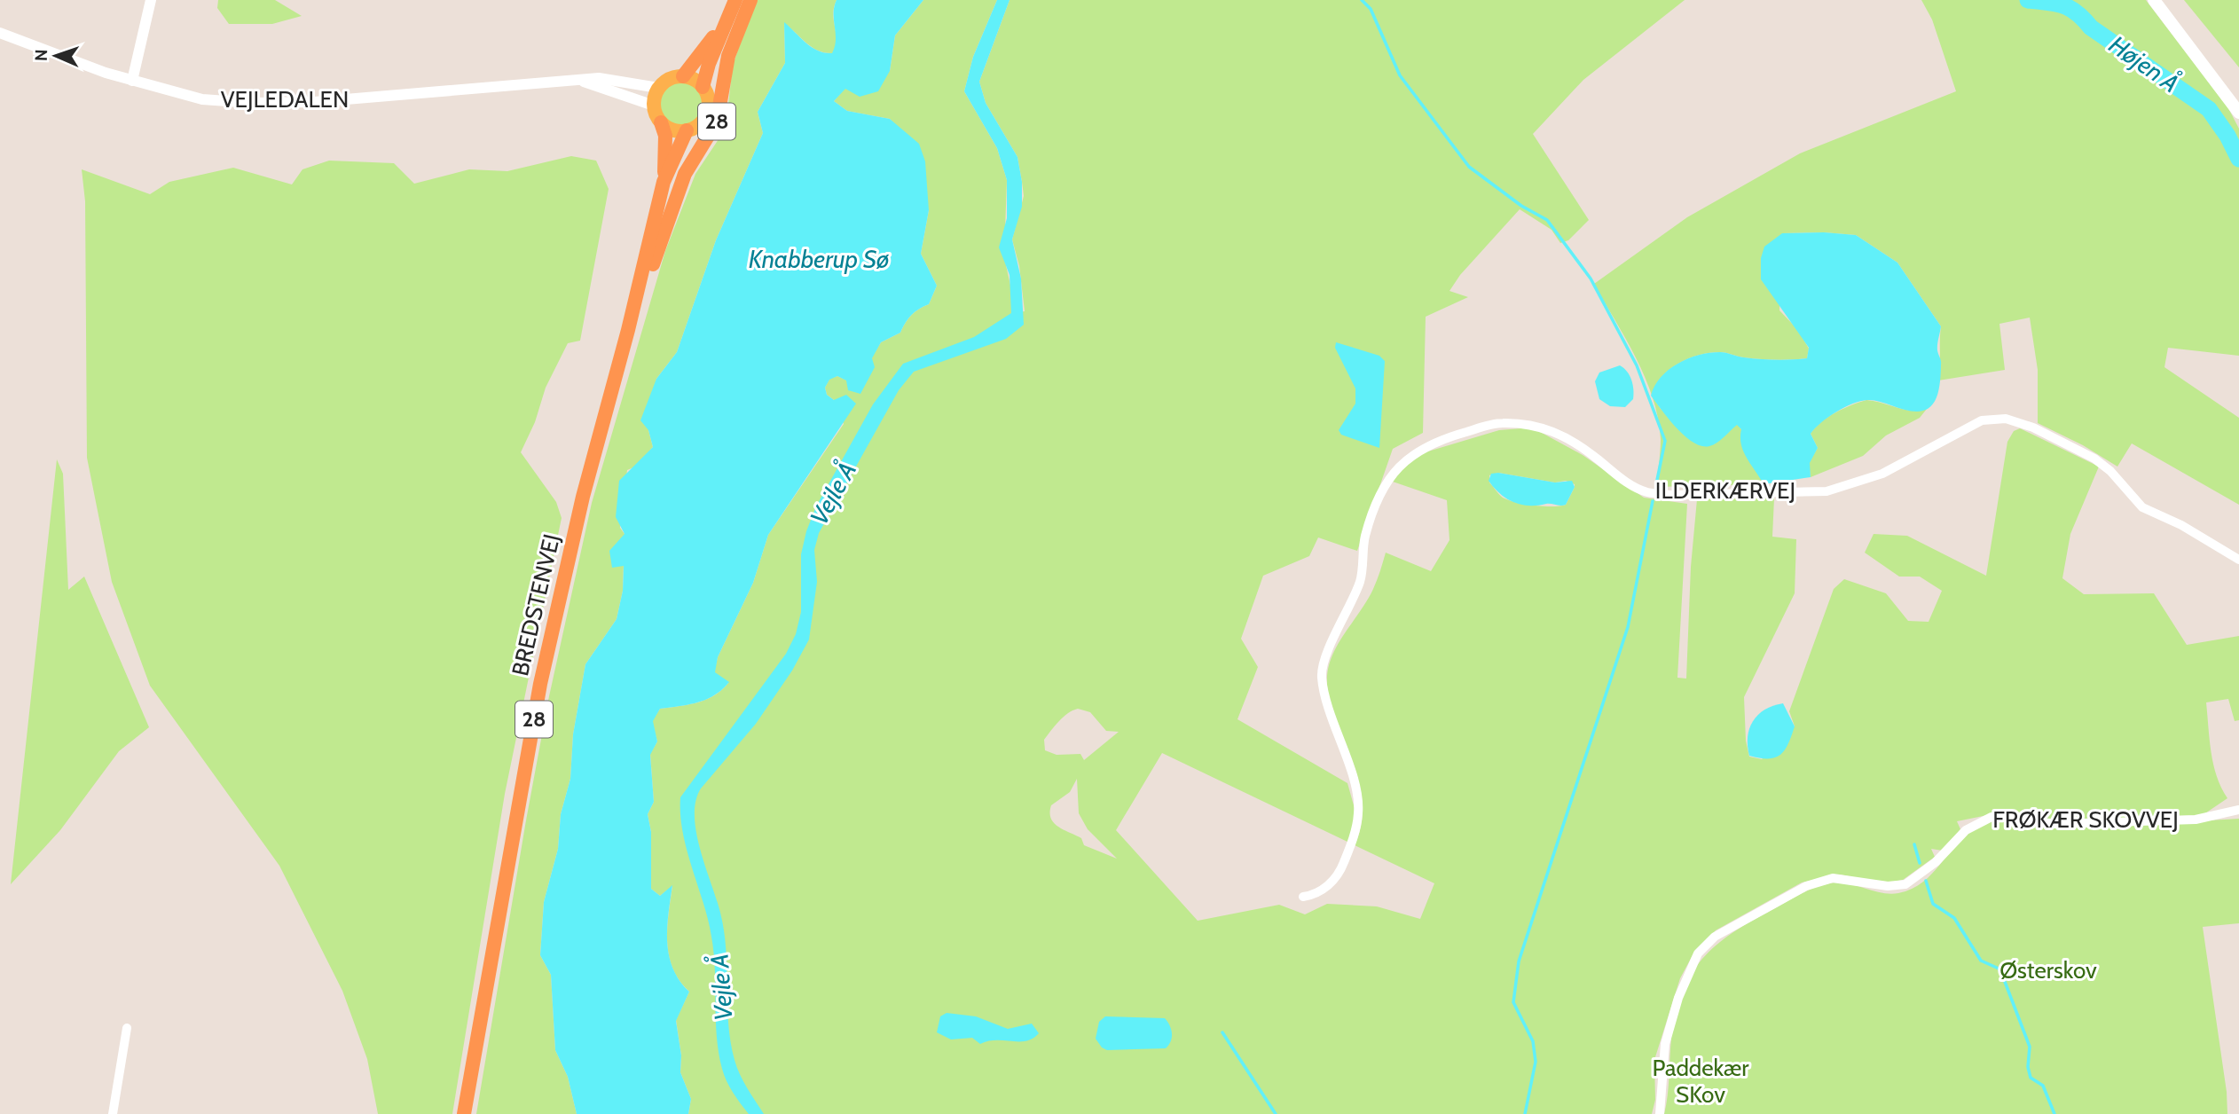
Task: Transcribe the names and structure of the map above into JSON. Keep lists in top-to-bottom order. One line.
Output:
{"streets":{"highway":["28","BREDSTENVEJ"],"street":["VEJLEDALEN","ILDERKÆRVEJ","FRØKÆR SKOVVEJ"]},"crossings":[["VEJLEDALEN","28"],["VEJLEDALEN","BREDSTENVEJ"],["28","BREDSTENVEJ"]],"water":["Højen Å","Knabberup Sø","Vejle Å"],"parks":["Østerskov","Paddekær SKov"],"north":"left"}
